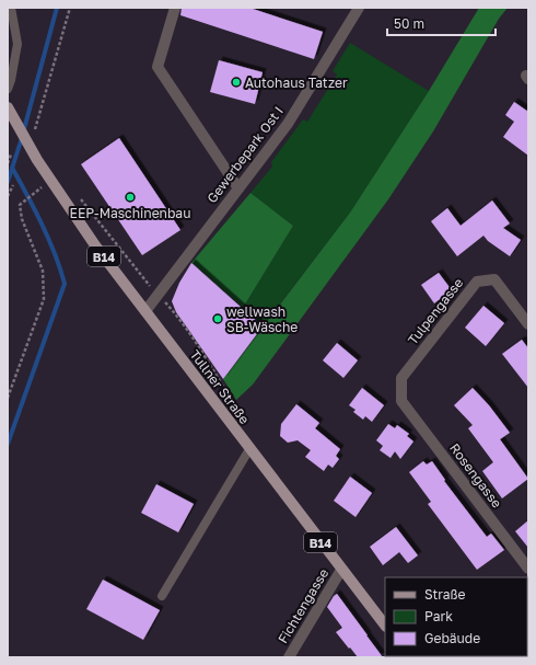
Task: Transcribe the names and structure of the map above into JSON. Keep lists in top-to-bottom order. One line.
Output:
{"streets":{"main road":["B14","Tullner Straße"],"street":["Gewerbepark Ost I","Tulpengasse","Rosengasse","Fichtengasse"]},"crossings":[["Gewerbepark Ost I","Tullner Straße"],["B14","Tullner Straße"],["Tulpengasse","Rosengasse"],["Tullner Straße","Fichtengasse"]],"places":["Autohaus Tatzer","EEP-Maschinenbau","wellwash SB-Wäsche"],"legend":["Straße","Park","Gebäude"],"scale_bar":"50 m"}
